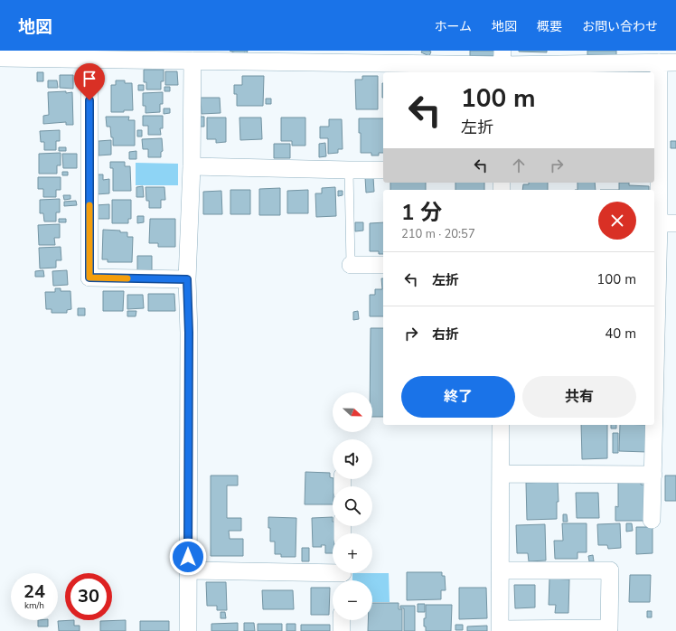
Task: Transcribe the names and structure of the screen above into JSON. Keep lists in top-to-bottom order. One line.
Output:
{"north":"right","page":{"header":"地図","nav":["ホーム","地図","概要","お問い合わせ"],"turn":["100 m","左折"],"heading":["1 分","210 m · 20:57"],"list":[{"name":"左折","value":"100 m"},{"name":"右折","value":"40 m"}],"buttons":["終了","共有"],"map_buttons":["+","−"],"speed":"24 km/h","limit":"30"}}
